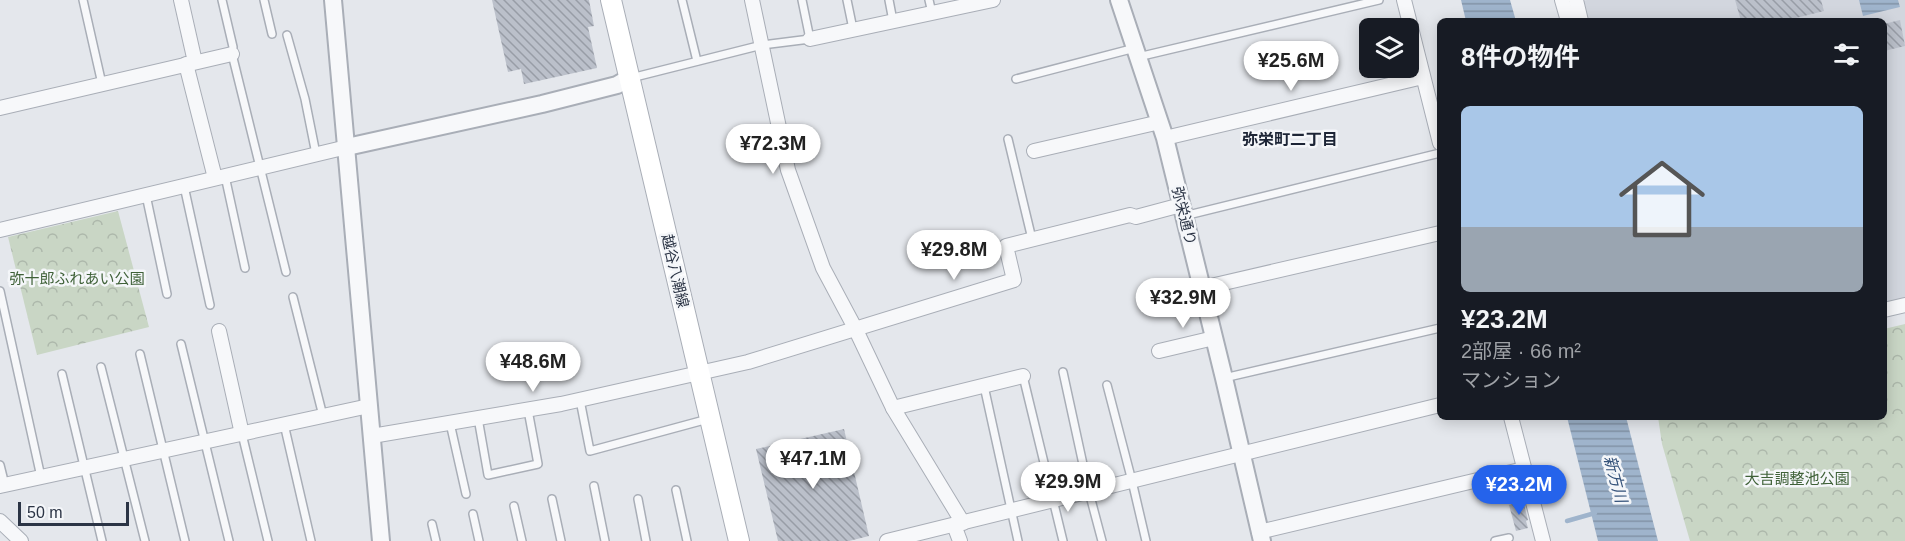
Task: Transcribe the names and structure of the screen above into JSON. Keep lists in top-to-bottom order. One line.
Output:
{"streets":{"main road":["越谷八潮線"],"street":["弥栄通り"]},"districts":["弥栄町二丁目"],"water":["新方川"],"parks":["弥十郎ふれあい公園","大吉調整池公園"],"scale_bar":"50 m","page":{"heading":"8件の物件","price":["¥25.6M","¥72.3M","¥29.8M","¥32.9M","¥48.6M","¥47.1M","¥29.9M","¥23.2M"],"list":[{"name":"¥23.2M","note":"2部屋 · 66 m² · マンション"}],"scale":"50 m"}}
